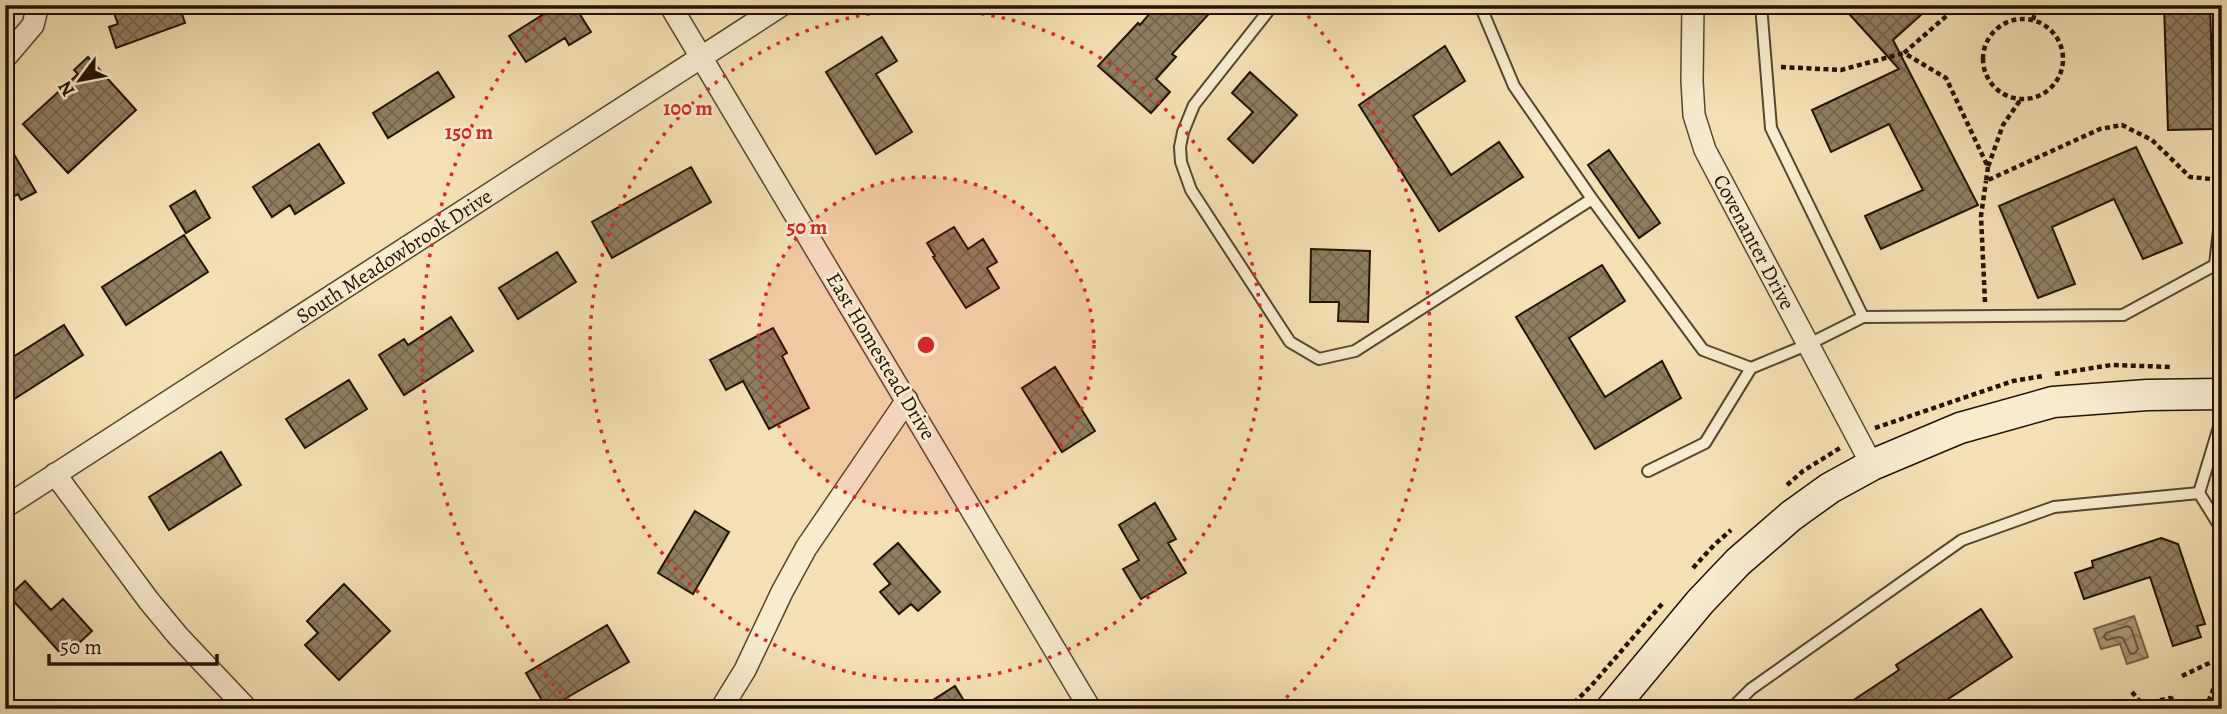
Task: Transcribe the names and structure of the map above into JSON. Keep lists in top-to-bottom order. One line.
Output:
{"streets":{"street":["Covenanter Drive","South Meadowbrook Drive","East Homestead Drive"]},"crossings":[["South Meadowbrook Drive","East Homestead Drive"]],"scale_bar":"50 m","north":"bottom left","rings":["100 m","150 m","50 m"]}
